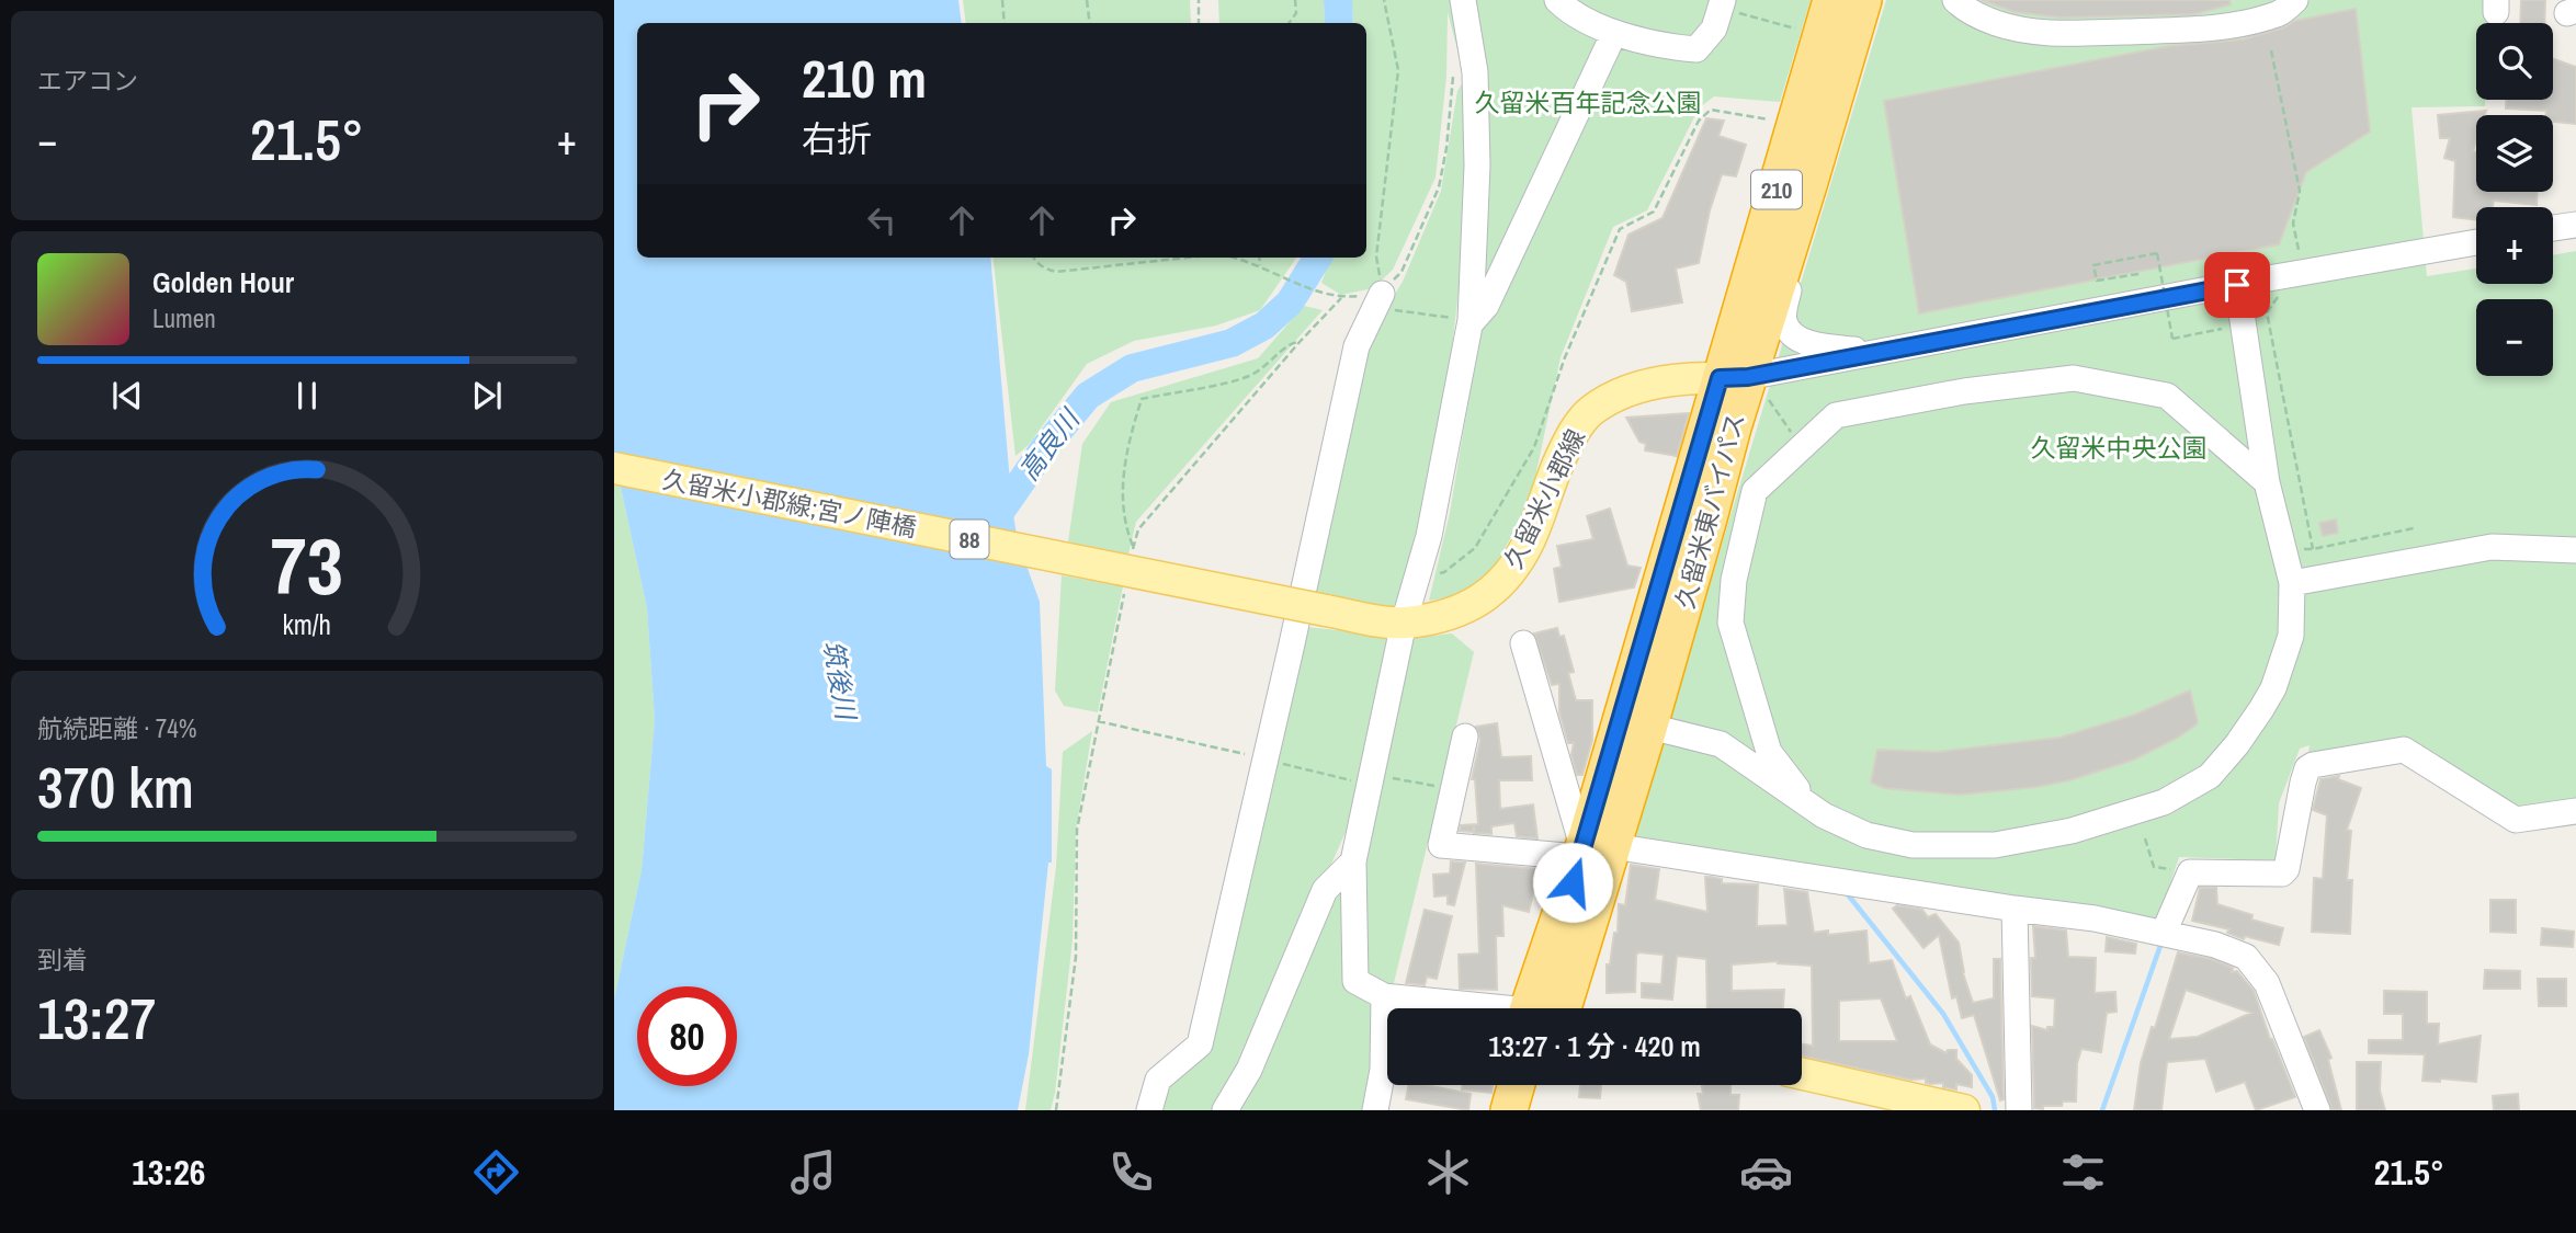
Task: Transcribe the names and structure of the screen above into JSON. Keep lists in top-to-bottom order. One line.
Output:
{"streets":{"highway":["210","久留米東バイパス"],"main road":["久留米小郡線","久留米小郡線;宮ノ陣橋","88"]},"crossings":[["久留米小郡線","久留米小郡線;宮ノ陣橋"],["久留米小郡線","久留米東バイパス"]],"water":["高良川","筑後川"],"parks":["久留米百年記念公園","久留米中央公園"],"page":{"tile":["エアコン",["航続距離 · 74%","370 km"],["到着","13:27"]],"map_buttons":["+","−"],"turn":["210 m","右折"],"heat":["−","21.5°","+"],"song":["Golden Hour","Lumen"],"limit":"80","trip":"13:27 · 1 分 · 420 m","tabs":["13:26","21.5°"],"gauge":["73","km/h"]}}
